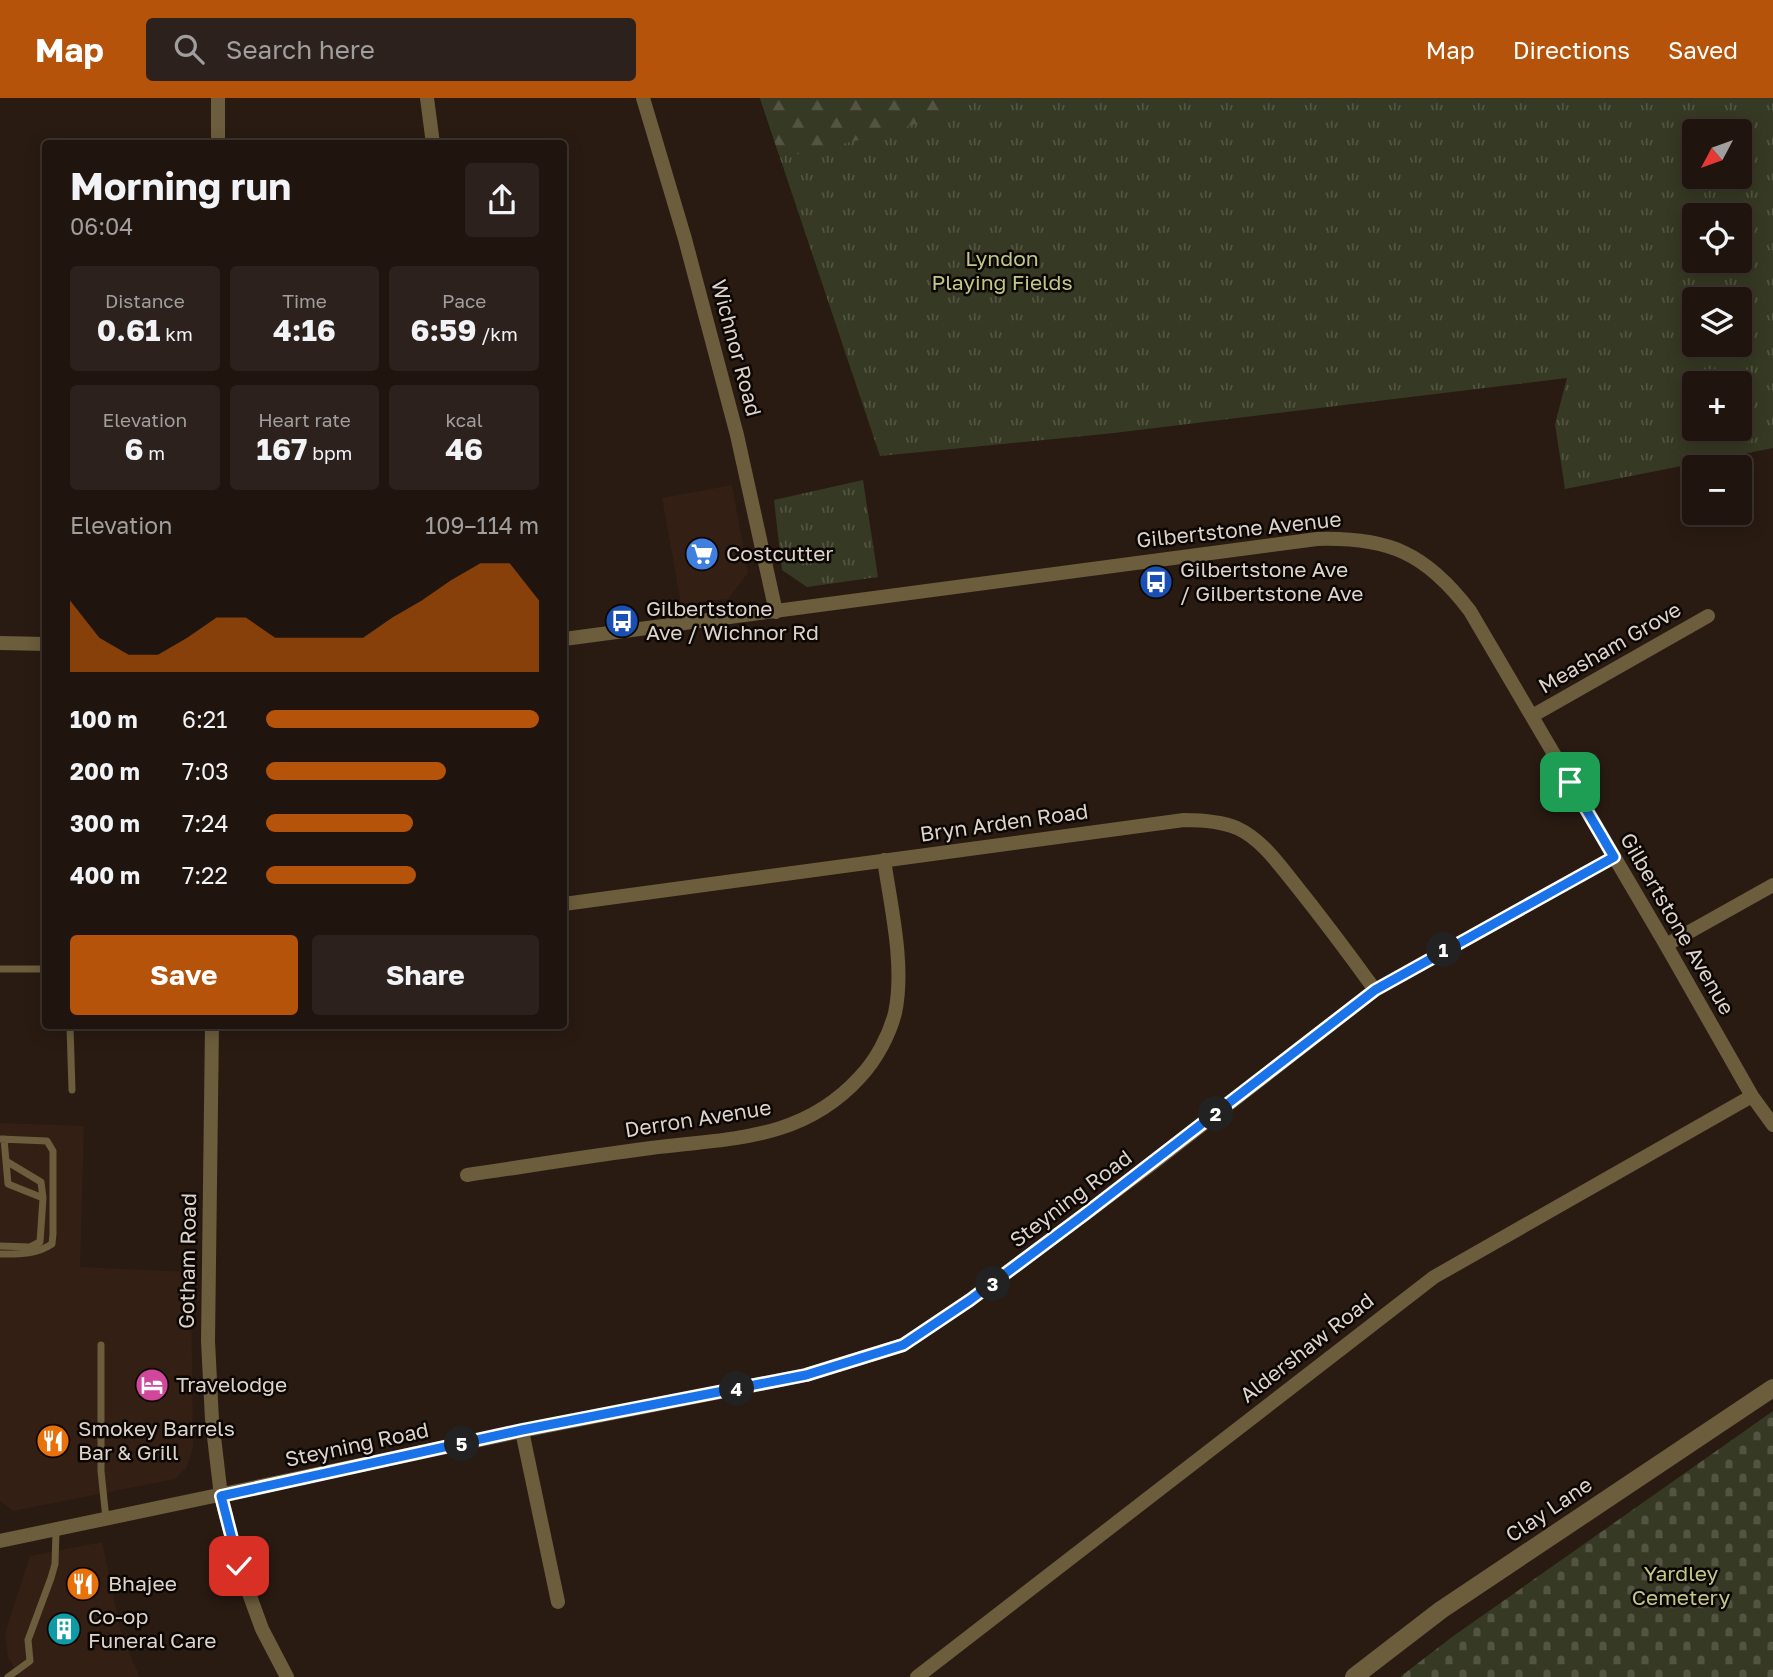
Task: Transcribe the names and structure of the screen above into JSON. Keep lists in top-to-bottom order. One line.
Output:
{"streets":{"street":["Wichnor Road","Gilbertstone Avenue","Measham Grove","Bryn Arden Road","Derron Avenue","Steyning Road","Gotham Road","Aldershaw Road","Clay Lane"]},"crossings":[["Wichnor Road","Gilbertstone Avenue"],["Gilbertstone Avenue","Measham Grove"],["Gilbertstone Avenue","Steyning Road"],["Gilbertstone Avenue","Aldershaw Road"],["Bryn Arden Road","Derron Avenue"],["Bryn Arden Road","Steyning Road"],["Steyning Road","Gotham Road"]],"parks":["Lyndon Playing Fields","Yardley Cemetery"],"places":{"supermarket":["Costcutter"],"bus stop":["Gilbertstone Ave / Gilbertstone Ave","Gilbertstone Ave / Wichnor Rd"],"hotel":["Travelodge"],"restaurant":["Smokey Barrels Bar & Grill","Bhajee"],"building":["Co-op Funeral Care"]},"north":"bottom left","page":{"header":"Map","search":"Search here","nav":["Map","Directions","Saved"],"map_buttons":["+","−"],"heading":["Morning run","06:04"],"stats":[["Distance","0.61 km"],["Time","4:16"],["Pace","6:59 /km"],["Elevation","6 m"],["Heart rate","167 bpm"],["kcal","46"]],"chart":["Elevation","109–114 m"],"list":[{"name":"100 m","note":"6:21"},{"name":"200 m","note":"7:03"},{"name":"300 m","note":"7:24"},{"name":"400 m","note":"7:22"}],"buttons":["Save","Share"],"pins":["1","2","3","4","5"]}}
